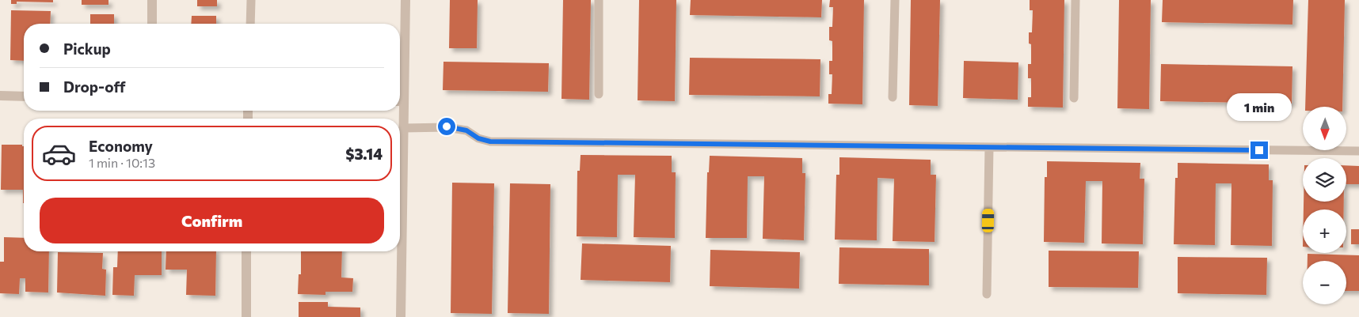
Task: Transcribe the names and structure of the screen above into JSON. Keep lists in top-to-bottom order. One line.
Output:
{"north":"bottom","page":{"banner":["Pickup","Drop-off"],"bubble":"1 min","map_buttons":["+","−"],"list":[{"name":"Economy","note":"1 min · 10:13","value":"$3.14"}],"buttons":"Confirm"}}
